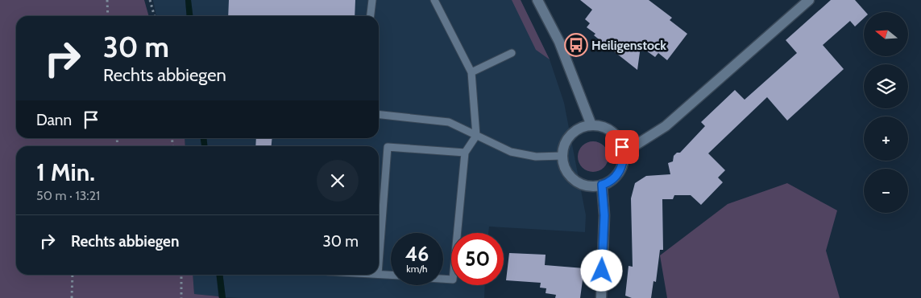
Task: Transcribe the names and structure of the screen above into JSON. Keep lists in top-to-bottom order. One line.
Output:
{"places":{"bus stop":["Heiligenstock"]},"north":"left","page":{"map_buttons":["+","−"],"turn":["30 m","Rechts abbiegen"],"then":"Dann","heading":["1 Min.","50 m · 13:21"],"list":[{"name":"Rechts abbiegen","value":"30 m"}],"speed":"46 km/h","limit":"50"}}
